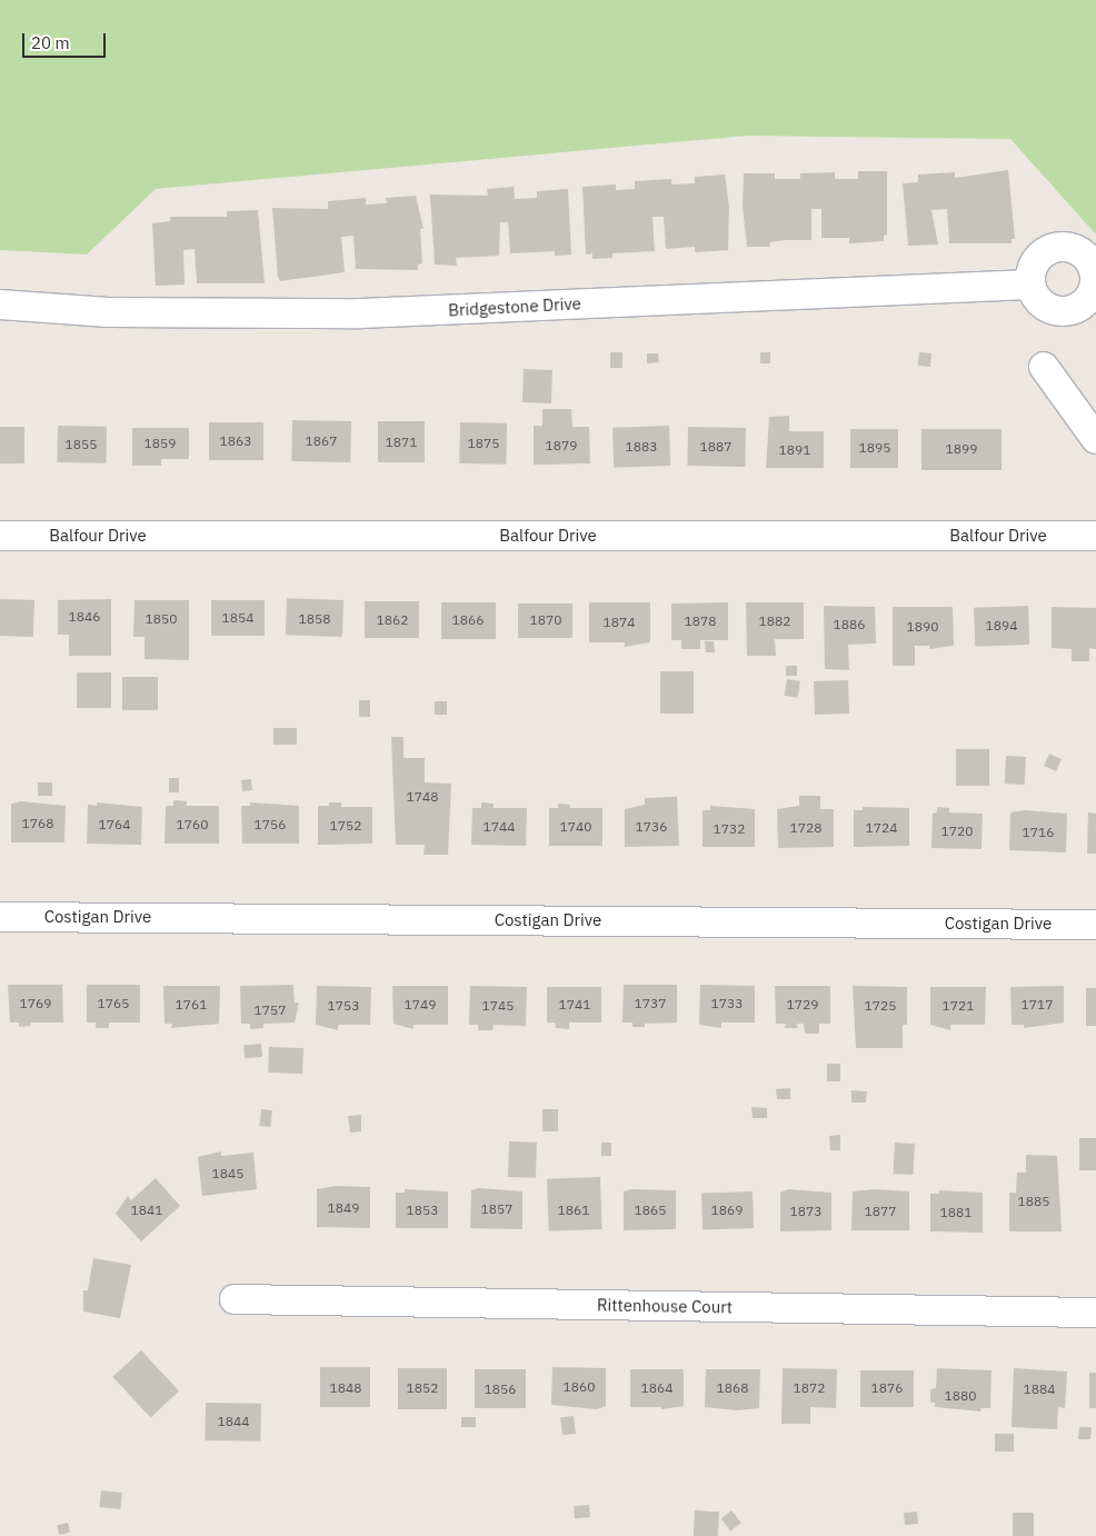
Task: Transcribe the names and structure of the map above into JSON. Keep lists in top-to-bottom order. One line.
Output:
{"streets":{"street":["Bridgestone Drive","Balfour Drive","Costigan Drive","Rittenhouse Court"]},"house_numbers":["1863","1867","1871","1859","1875","1855","1879","1883","1887","1895","1899","1891","1846","1854","1850","1858","1862","1866","1870","1878","1882","1874","1886","1894","1890","1748","1768","1764","1760","1756","1752","1744","1740","1736","1728","1724","1732","1720","1716","1769","1765","1737","1733","1761","1749","1741","1729","1717","1753","1745","1725","1721","1757","1845","1885","1849","1857","1841","1853","1861","1865","1869","1873","1877","1881","1860","1848","1852","1864","1868","1872","1876","1856","1884","1880","1844"],"scale_bar":"20 m"}
